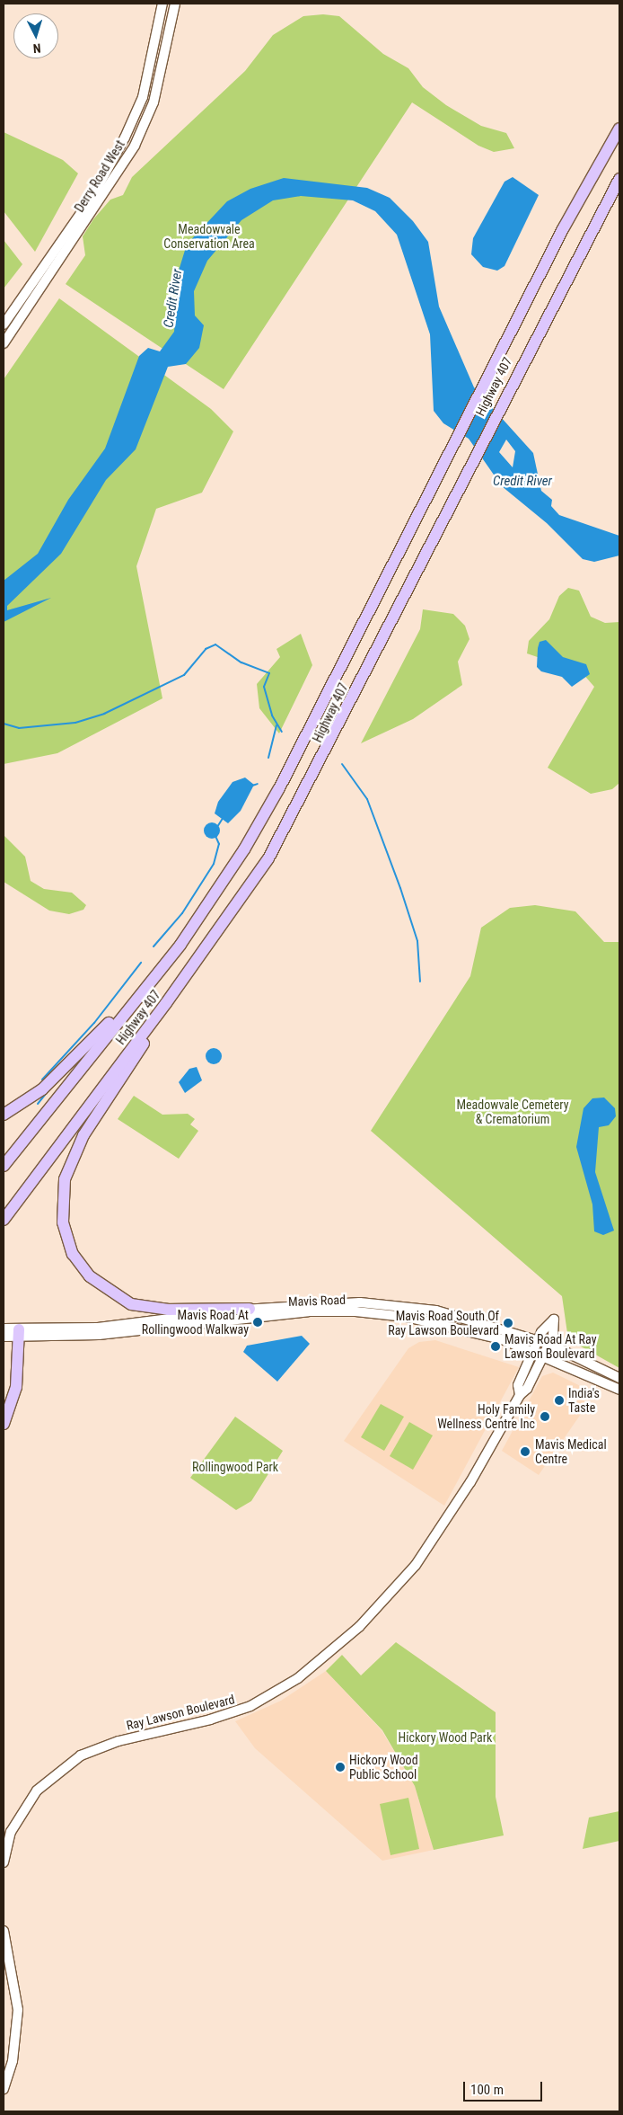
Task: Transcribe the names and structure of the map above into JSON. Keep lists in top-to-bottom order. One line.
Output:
{"streets":{"highway":["Highway 407"],"main road":["Derry Road West","Mavis Road","Ray Lawson Boulevard"]},"crossings":[["Mavis Road","Ray Lawson Boulevard"]],"water":["Credit River"],"parks":["Meadowvale Conservation Area","Meadowvale Cemetery & Crematorium","Rollingwood Park","Hickory Wood Park"],"places":["Mavis Road At Rollingwood Walkway","Mavis Road South Of Ray Lawson Boulevard","Mavis Road At Ray Lawson Boulevard","India's Taste","Holy Family Wellness Centre Inc","Mavis Medical Centre","Hickory Wood Public School"],"scale_bar":"100 m","north":"bottom"}
